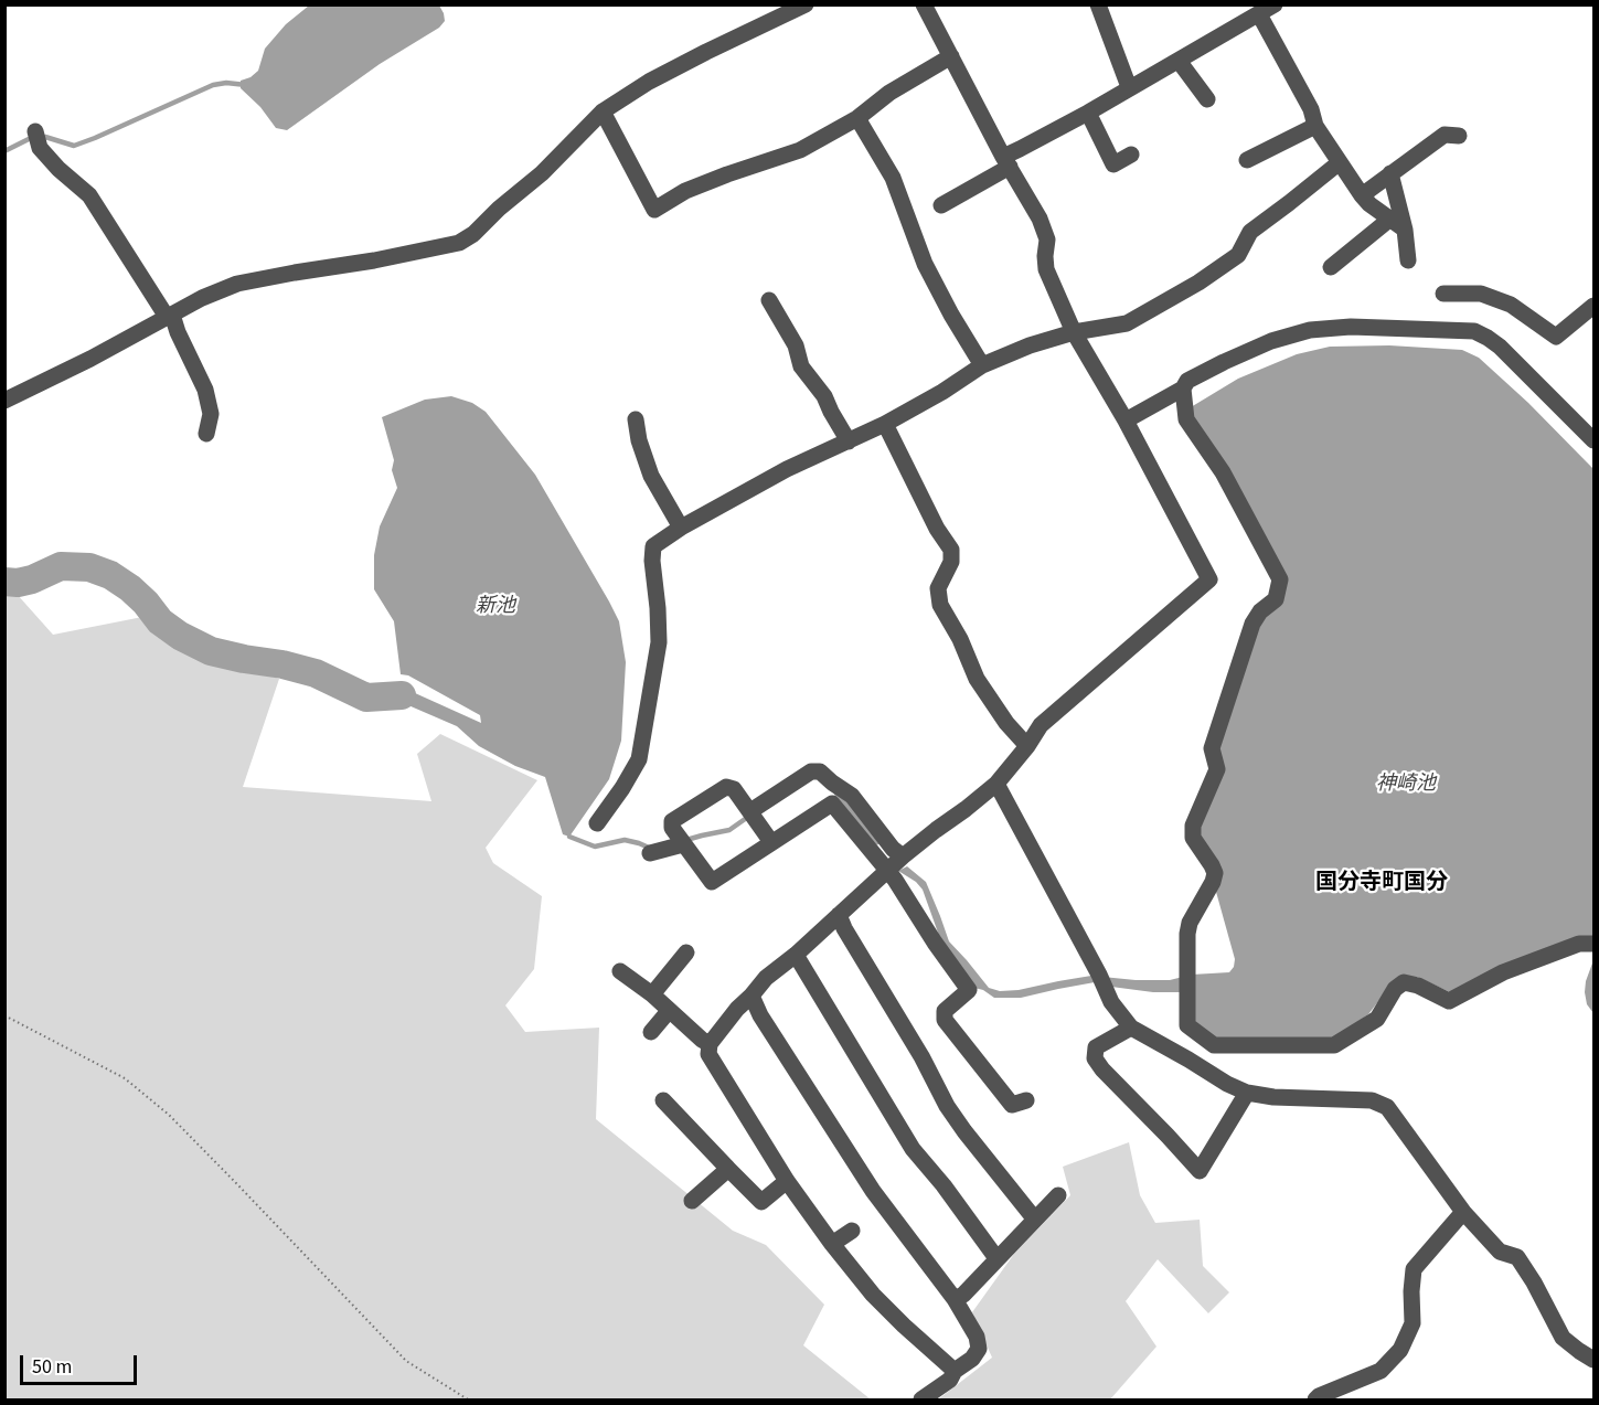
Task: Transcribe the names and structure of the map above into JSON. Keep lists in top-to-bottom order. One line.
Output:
{"districts":["国分寺町国分"],"water":["新池","神崎池"],"scale_bar":"50 m"}
